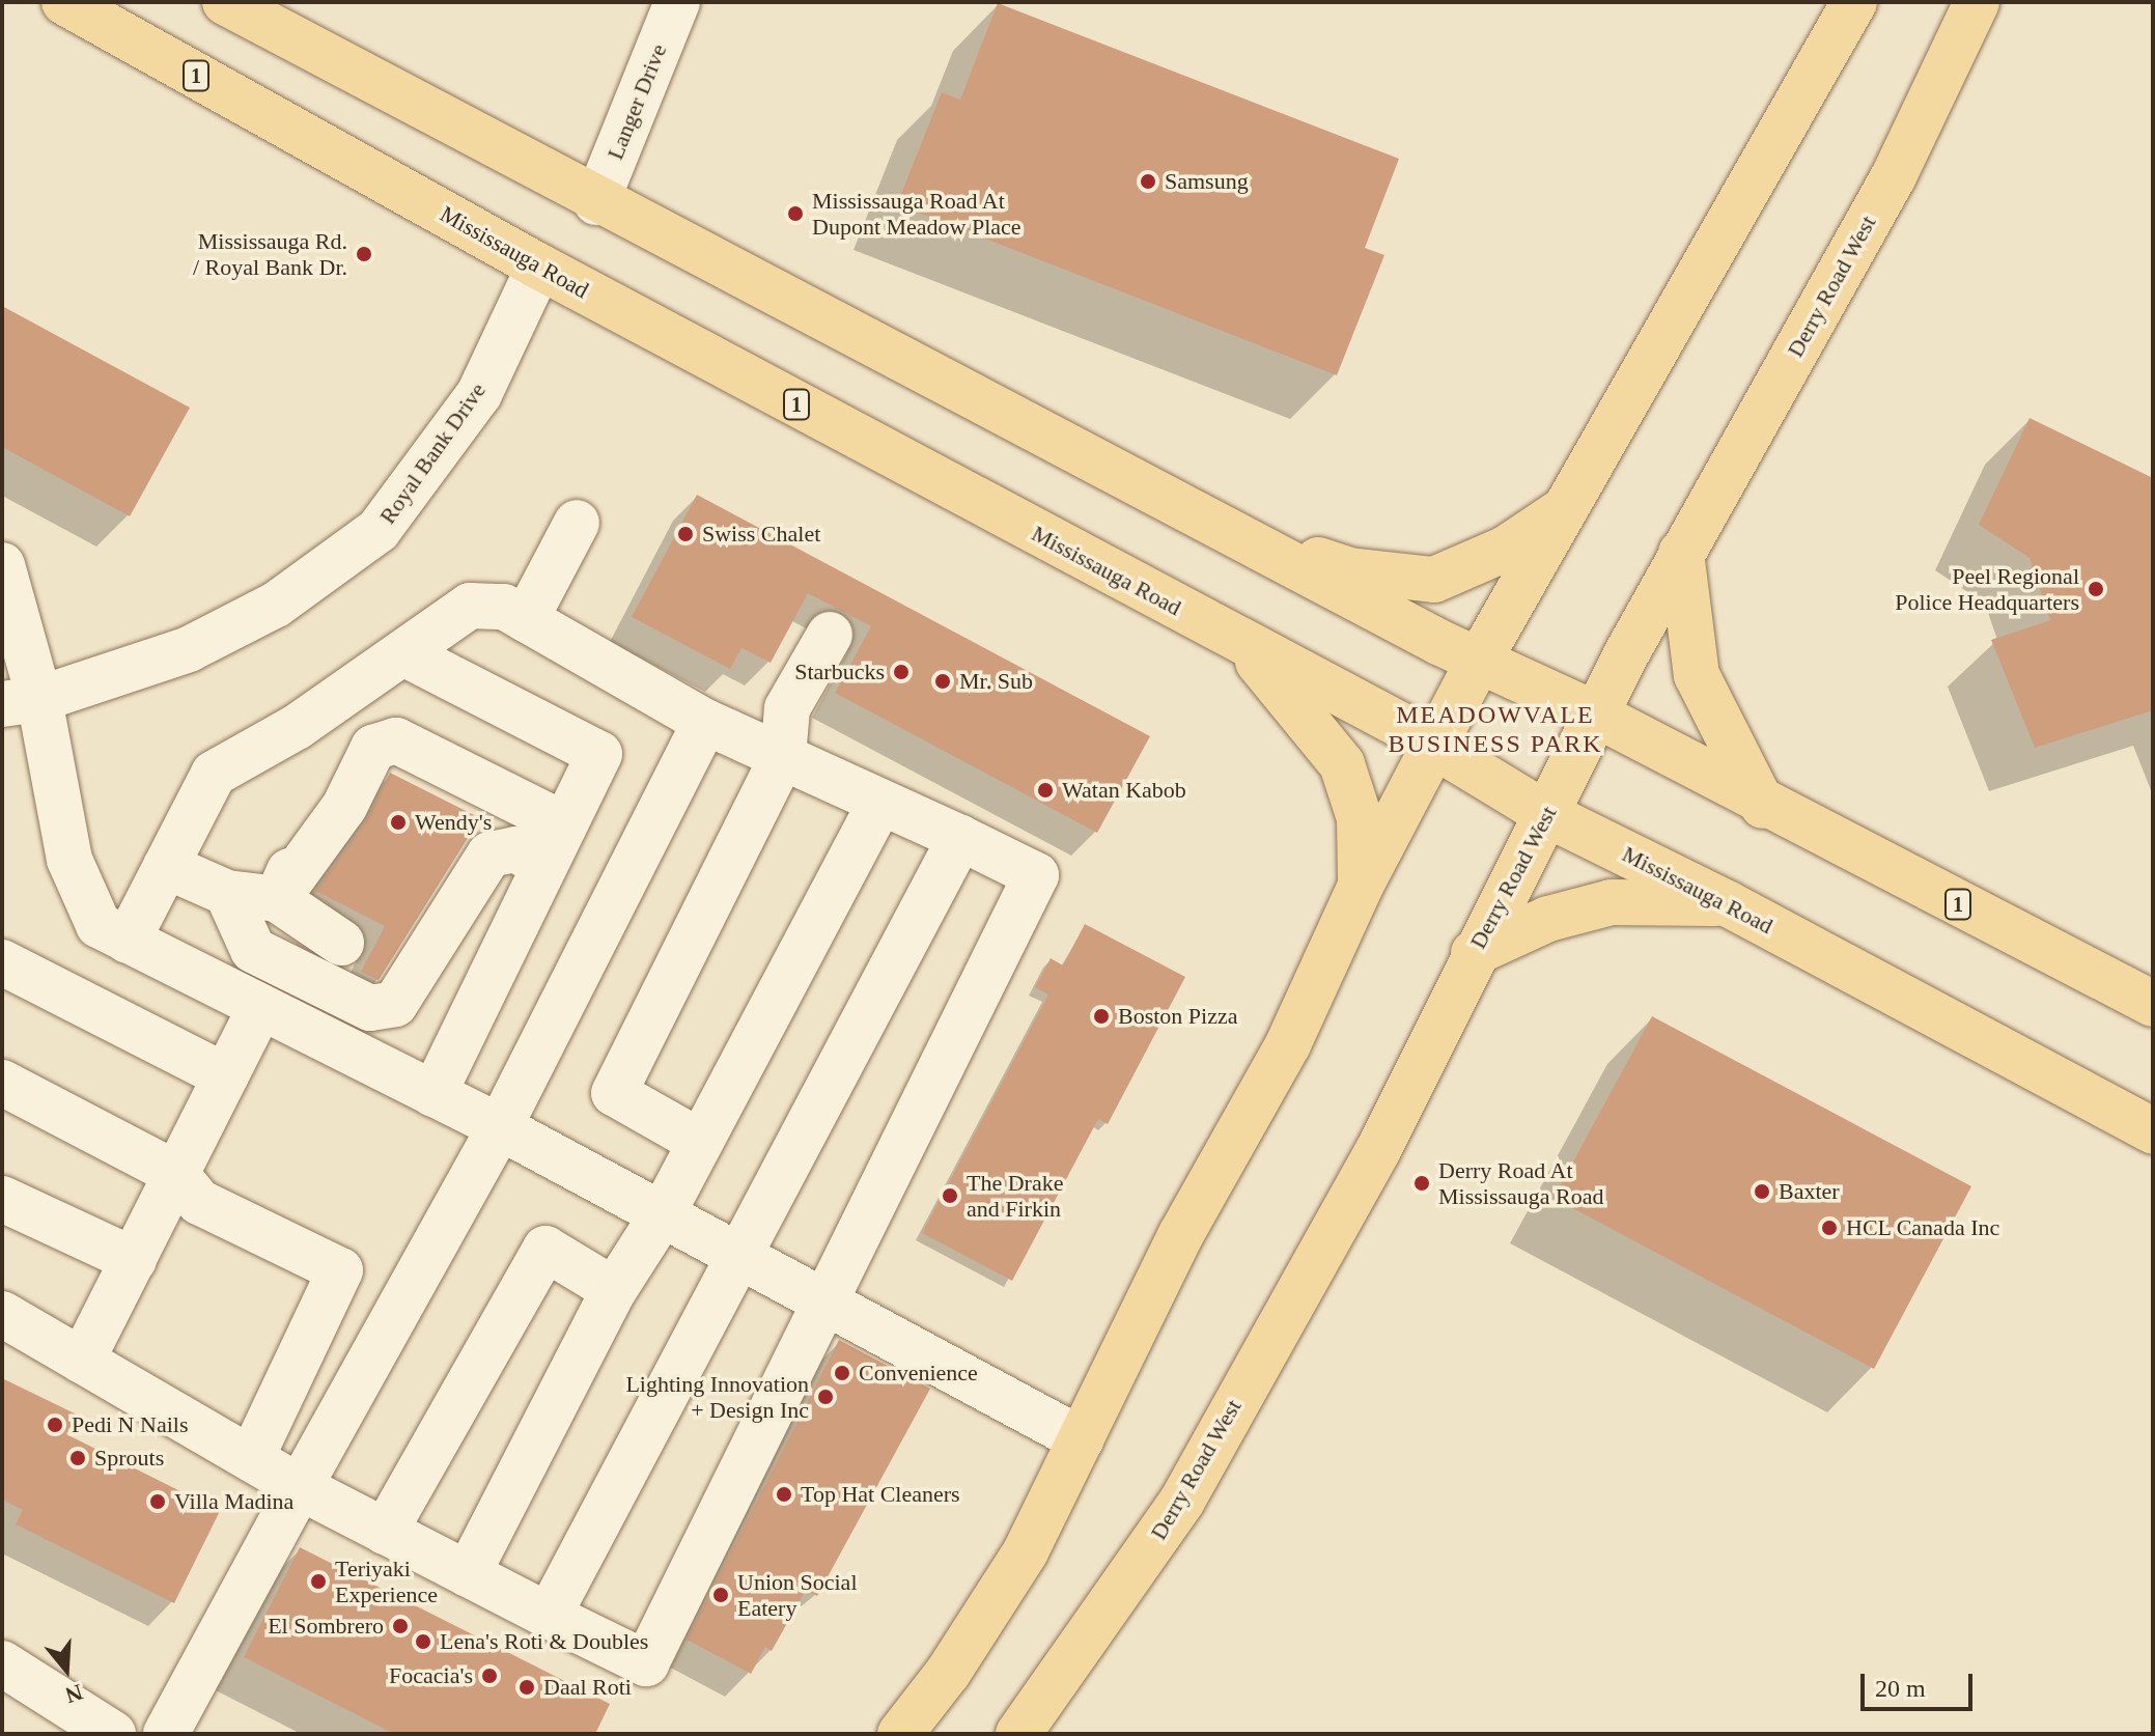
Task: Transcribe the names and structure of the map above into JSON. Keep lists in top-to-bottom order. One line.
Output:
{"streets":{"main road":["1","Mississauga Road","Derry Road West"],"street":["Langer Drive","Royal Bank Drive"]},"crossings":[["1","Langer Drive"],["1","Derry Road West"],["Mississauga Road","Derry Road West"],["Mississauga Road","Royal Bank Drive"]],"districts":["MEADOWVALE BUSINESS PARK"],"places":["Samsung","Mississauga Road At Dupont Meadow Place","Mississauga Rd. / Royal Bank Dr.","Swiss Chalet","Peel Regional Police Headquarters","Starbucks","Mr. Sub","Watan Kabob","Wendy's","Boston Pizza","Derry Road At Mississauga Road","Baxter","The Drake and Firkin","HCL Canada Inc","Convenience","Lighting Innovation + Design Inc","Pedi N Nails","Sprouts","Top Hat Cleaners","Villa Madina","Teriyaki Experience","Union Social Eatery","El Sombrero","Lena's Roti & Doubles","Focacia's","Daal Roti"],"scale_bar":"20 m","north":"bottom"}
